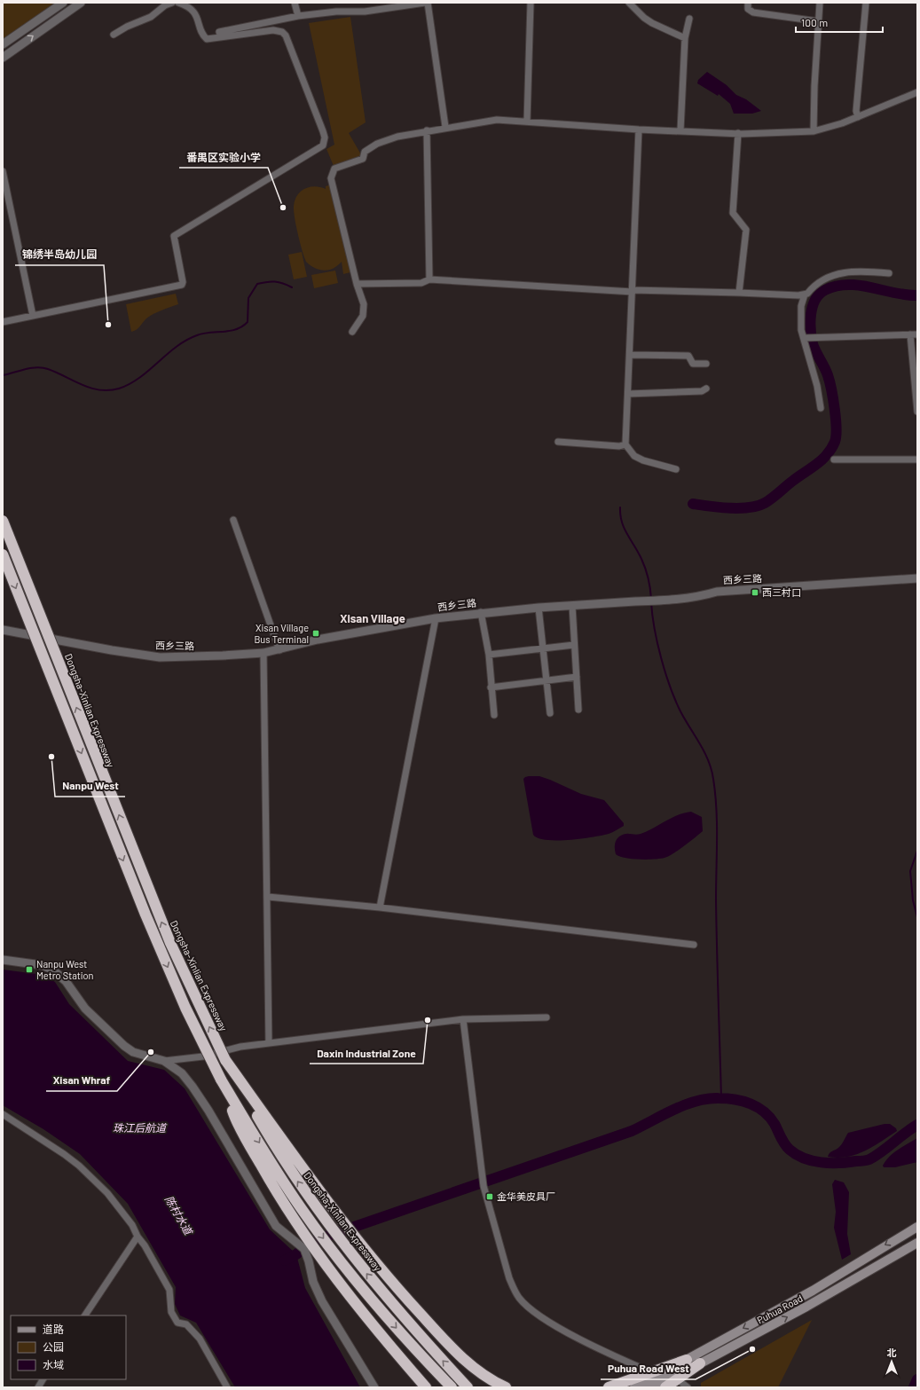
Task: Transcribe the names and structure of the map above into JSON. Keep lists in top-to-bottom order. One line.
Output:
{"streets":{"highway":["Dongsha-Xinlian Expressway"],"main road":["Puhua Road"],"street":["西乡三路"]},"districts":["Xisan Village"],"water":["珠江后航道","陈村水道"],"places":{"other":["番禺区实验小学","锦绣半岛幼儿园","Nanpu West","Daxin Industrial Zone","Xisan Whraf","Puhua Road West"],"transit":["西三村口","Xisan Village Bus Terminal","Nanpu West Metro Station","金华美皮具厂"]},"legend":["道路","公园","水域"],"scale_bar":"100 m","north":"top"}
